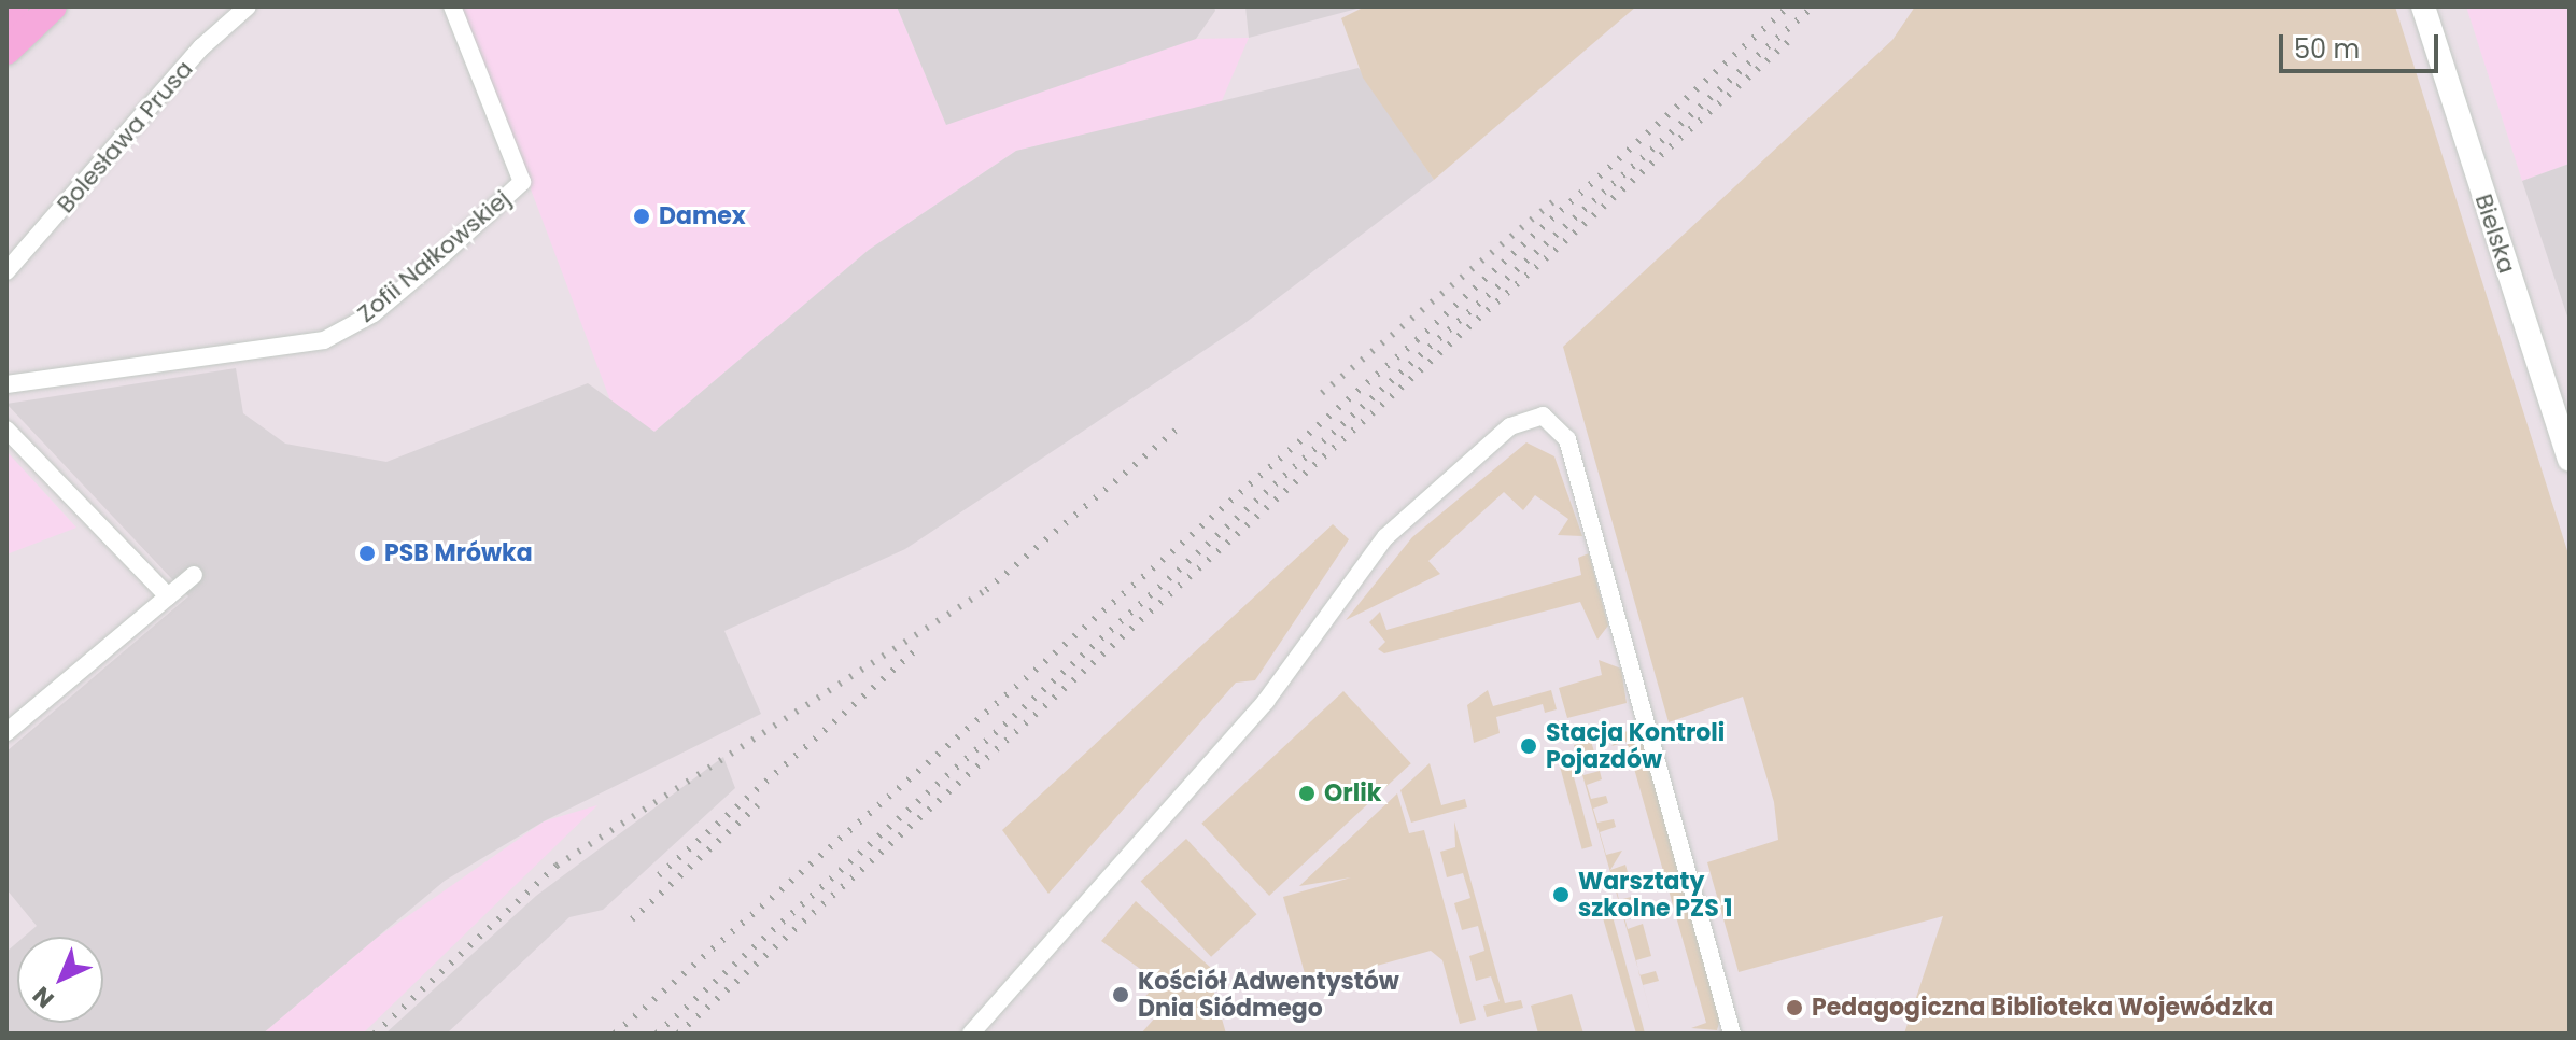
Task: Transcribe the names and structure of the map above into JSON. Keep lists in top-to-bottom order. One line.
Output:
{"streets":{"main road":["Bielska"],"street":["Bolesława Prusa","Zofii Nałkowskiej"]},"places":["Damex","PSB Mrówka","Stacja Kontroli Pojazdów","Orlik","Warsztaty szkolne PZS 1","Kościół Adwentystów Dnia Siódmego","Pedagogiczna Biblioteka Wojewódzka"],"scale_bar":"50 m","north":"bottom left"}
